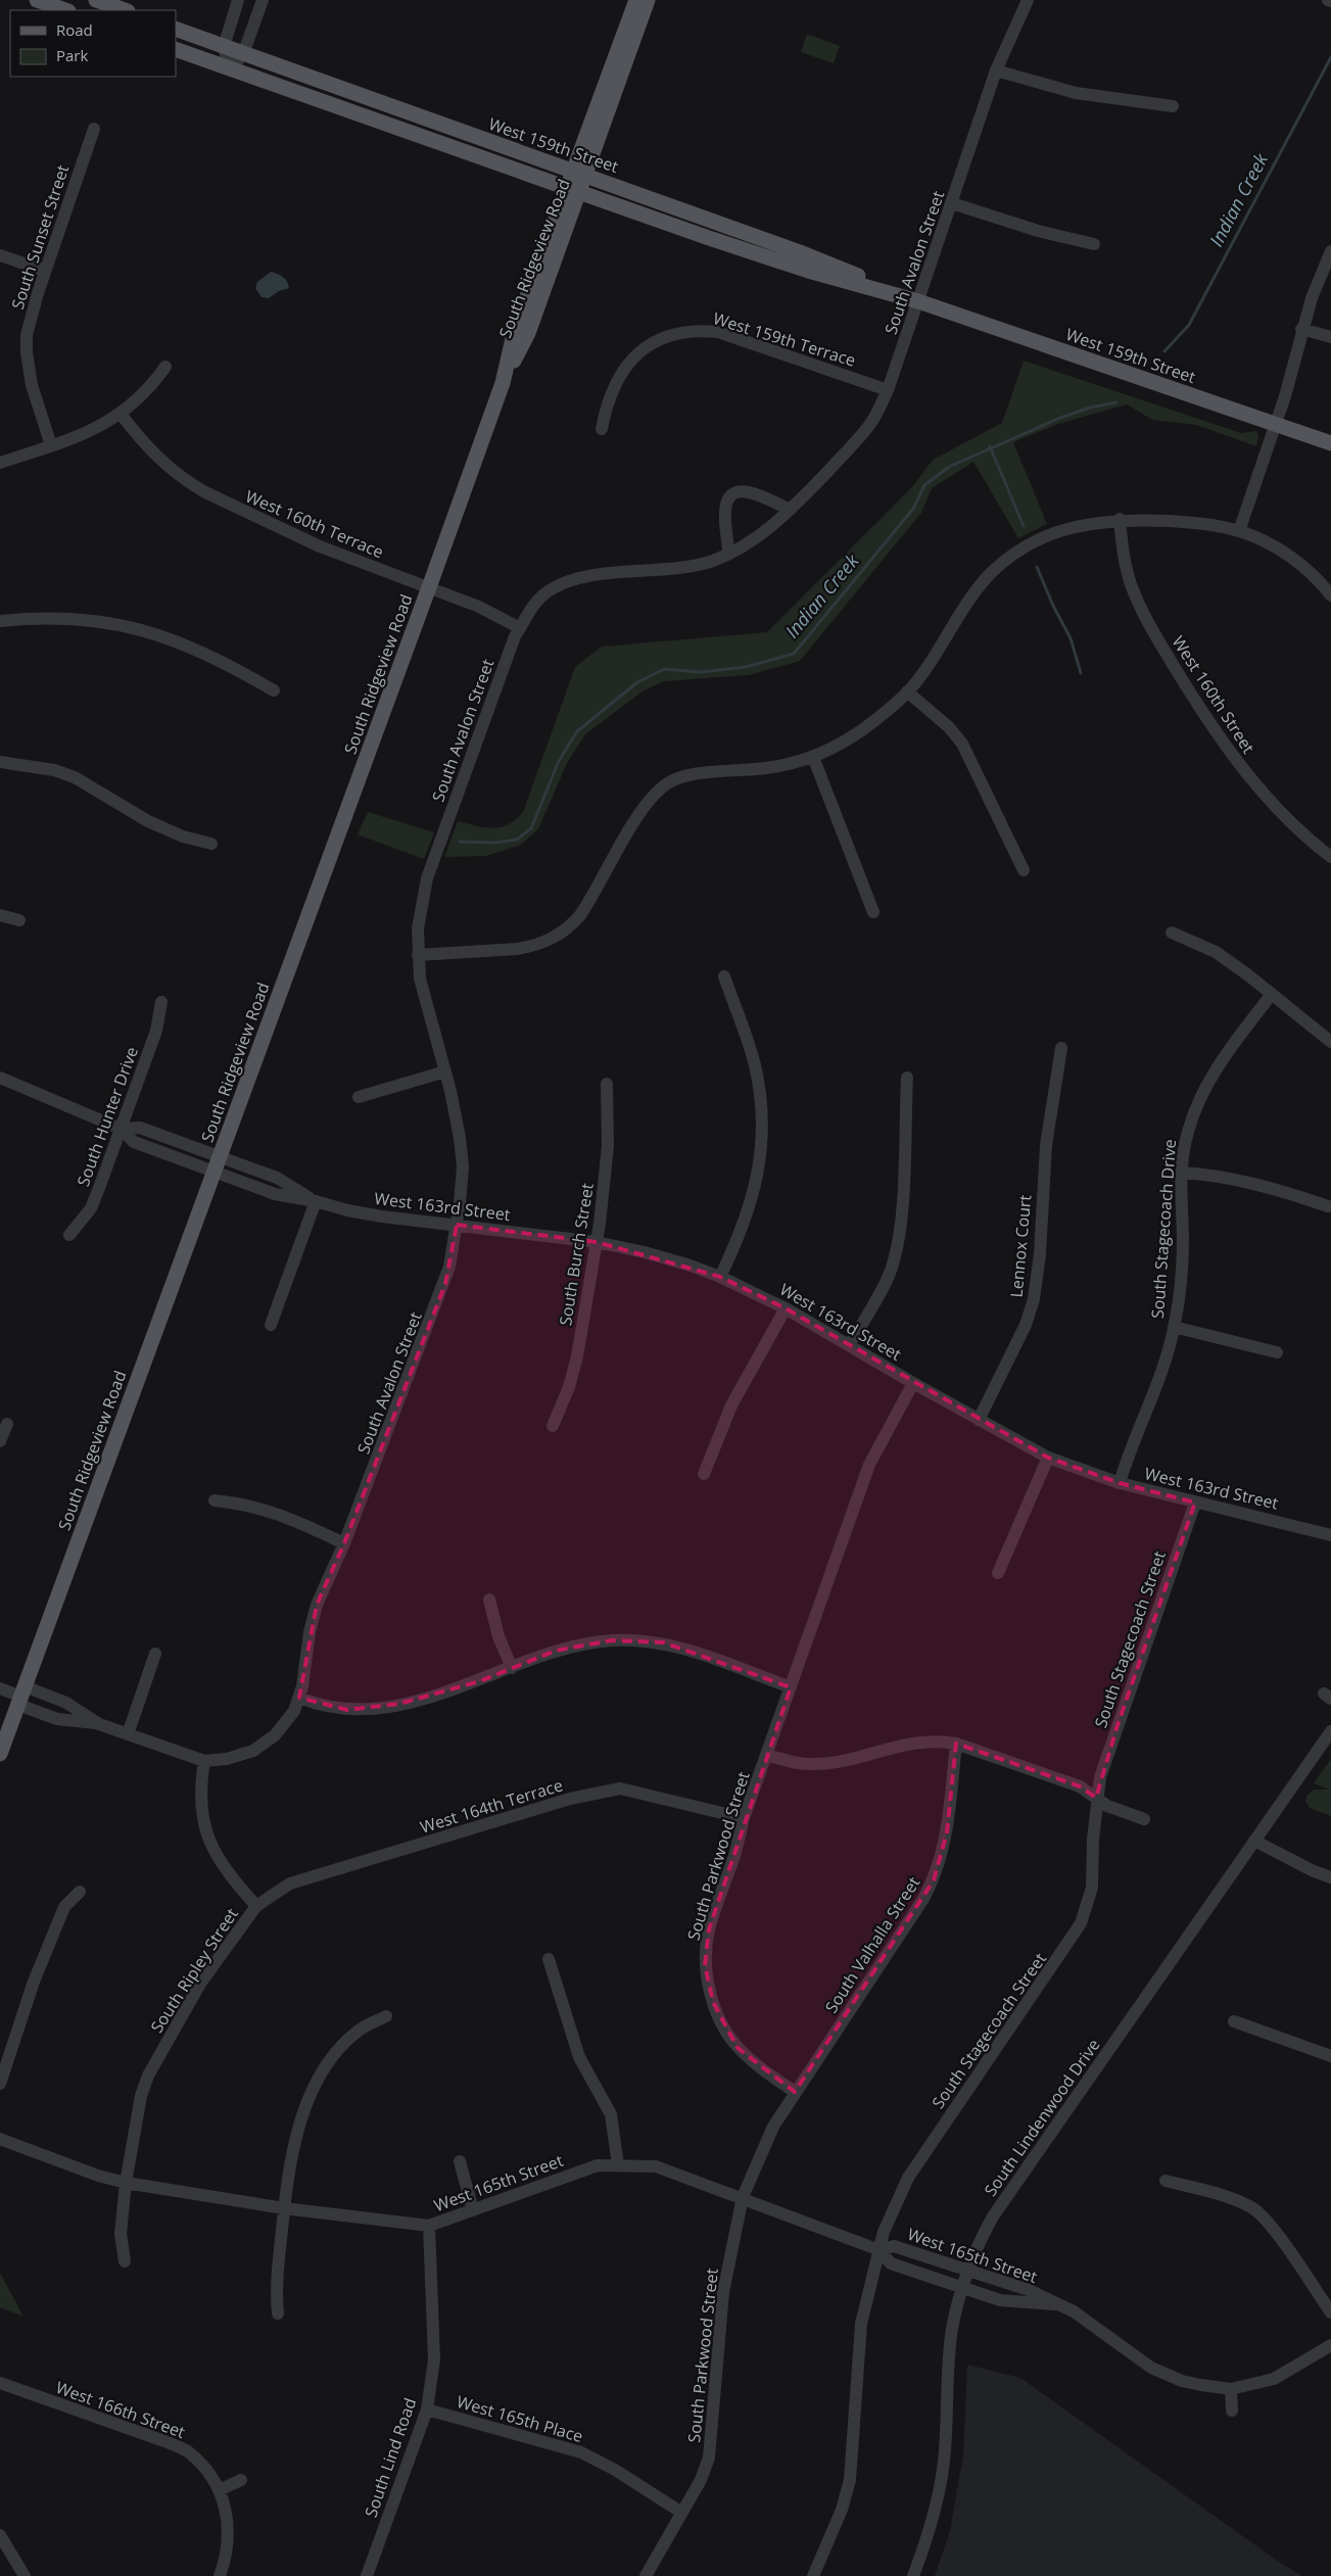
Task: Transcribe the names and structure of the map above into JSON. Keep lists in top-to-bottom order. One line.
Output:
{"streets":{"main road":["West 159th Street","South Ridgeview Road"],"street":["South Sunset Street","South Avalon Street","West 159th Terrace","West 160th Terrace","West 160th Street","South Hunter Drive","West 163rd Street","South Stagecoach Drive","Lennox Court","South Burch Street","South Stagecoach Street","West 164th Terrace","South Parkwood Street","South Valhalla Street","South Ripley Street","South Lindenwood Drive","West 165th Street","West 166th Street","West 165th Place","South Lind Road"]},"crossings":[["West 159th Street","South Ridgeview Road"],["West 159th Street","South Avalon Street"],["South Ridgeview Road","West 160th Terrace"],["South Ridgeview Road","West 163rd Street"],["South Avalon Street","West 159th Terrace"],["South Avalon Street","West 160th Terrace"],["South Avalon Street","West 163rd Street"],["South Hunter Drive","West 163rd Street"],["West 163rd Street","South Stagecoach Drive"],["West 163rd Street","Lennox Court"],["West 163rd Street","South Burch Street"],["West 163rd Street","South Stagecoach Street"],["West 163rd Street","South Parkwood Street"],["South Stagecoach Street","West 165th Street"],["West 164th Terrace","South Parkwood Street"],["West 164th Terrace","South Ripley Street"],["South Parkwood Street","South Valhalla Street"],["South Parkwood Street","West 165th Street"],["South Parkwood Street","West 165th Place"],["South Ripley Street","West 165th Street"],["South Lindenwood Drive","West 165th Street"],["West 165th Street","South Lind Road"],["West 165th Place","South Lind Road"]],"water":["Indian Creek"],"legend":["Road","Park"]}
